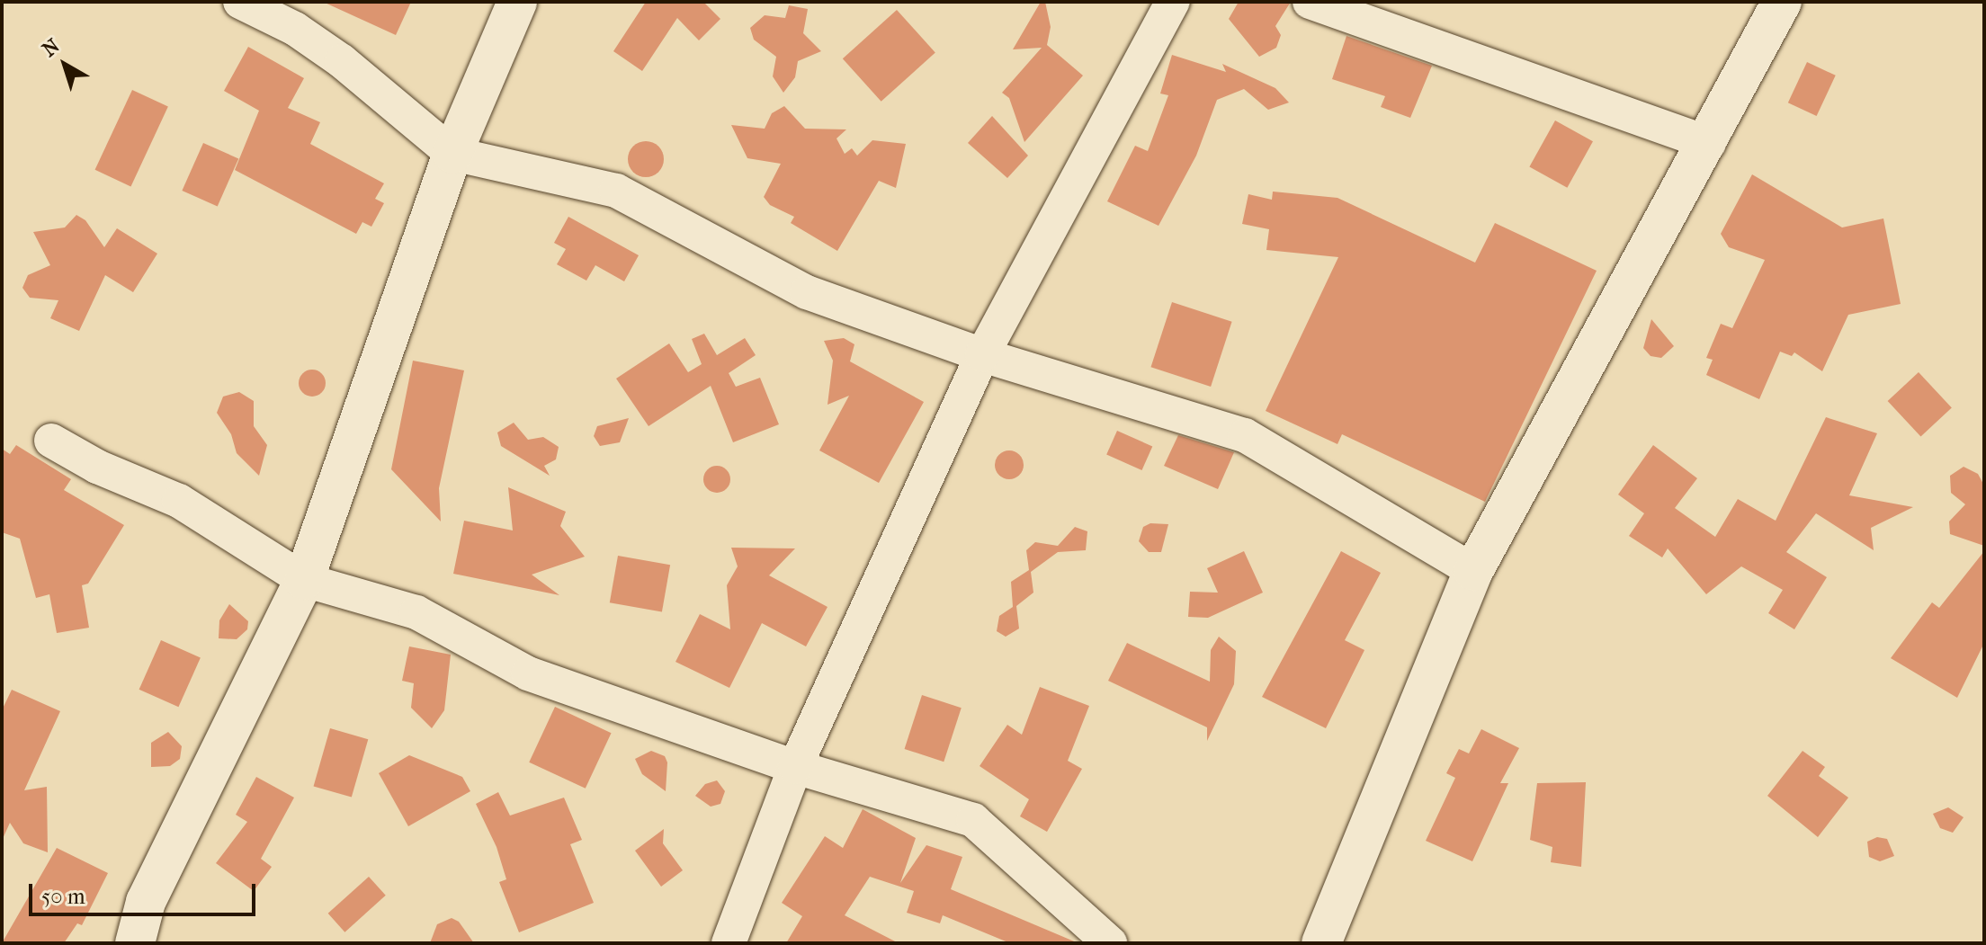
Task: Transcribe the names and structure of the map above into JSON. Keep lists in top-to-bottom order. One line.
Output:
{"scale_bar":"50 m","north":"top left"}
